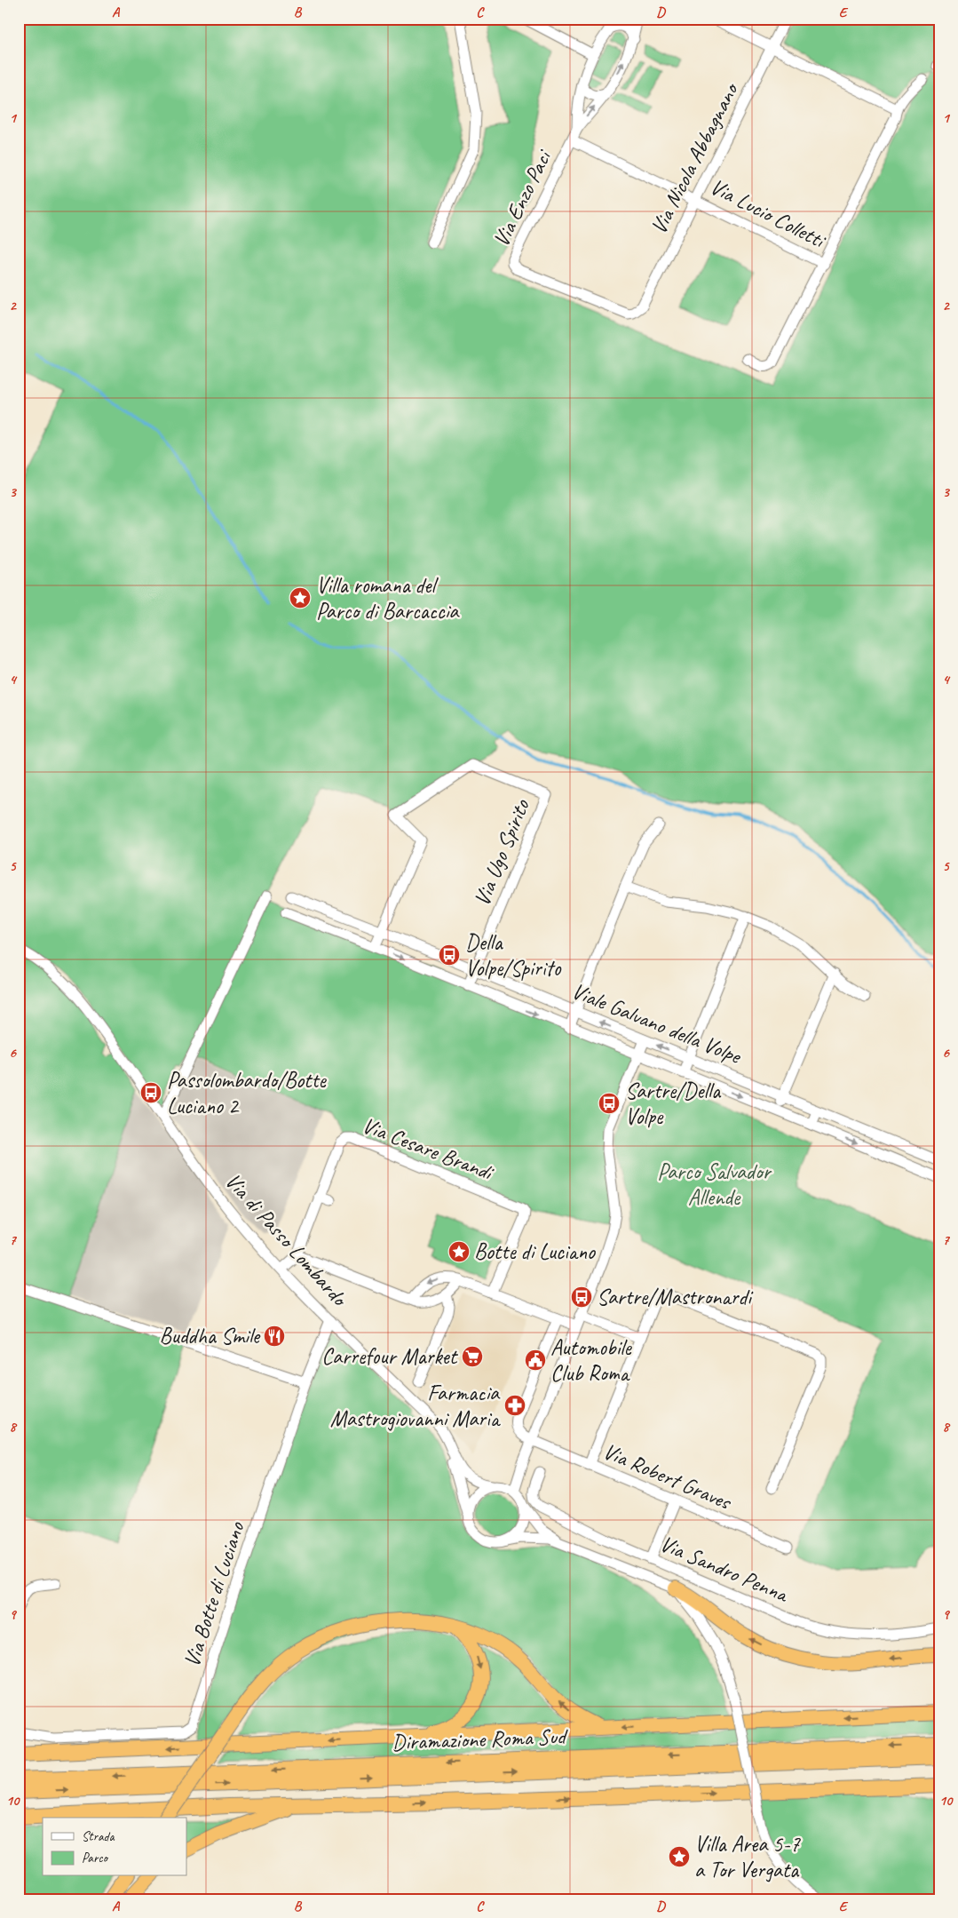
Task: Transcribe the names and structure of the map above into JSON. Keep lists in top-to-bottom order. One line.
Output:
{"streets":{"highway":["Diramazione Roma Sud"],"street":["Via Nicola Abbagnano","Via Enzo Paci","Via Lucio Colletti","Via Ugo Spirito","Viale Galvano della Volpe","Via Cesare Brandi","Via di Passo Lombardo","Via Robert Graves","Via Sandro Penna","Via Botte di Luciano"]},"crossings":[["Via Nicola Abbagnano","Via Enzo Paci"],["Via Nicola Abbagnano","Via Lucio Colletti"],["Via Enzo Paci","Via Lucio Colletti"],["Via Ugo Spirito","Viale Galvano della Volpe"],["Via Cesare Brandi","Via di Passo Lombardo"],["Via di Passo Lombardo","Via Botte di Luciano"]],"parks":["Parco Salvador Allende"],"places":{"place":["Villa romana del Parco di Barcaccia","Botte di Luciano","Villa Area 5-7 a Tor Vergata"],"bus stop":["Della Volpe/Spirito","Passolombardo/Botte Luciano 2","Sartre/Della Volpe","Sartre/Mastronardi"],"restaurant":["Buddha Smile"],"supermarket":["Carrefour Market"],"public building":["Automobile Club Roma"],"pharmacy":["Farmacia Mastrogiovanni Maria"]},"legend":["Strada","Parco"],"grid":{"columns":["A","B","C","D","E"],"rows":["1","2","3","4","5","6","7","8","9","10"]}}
